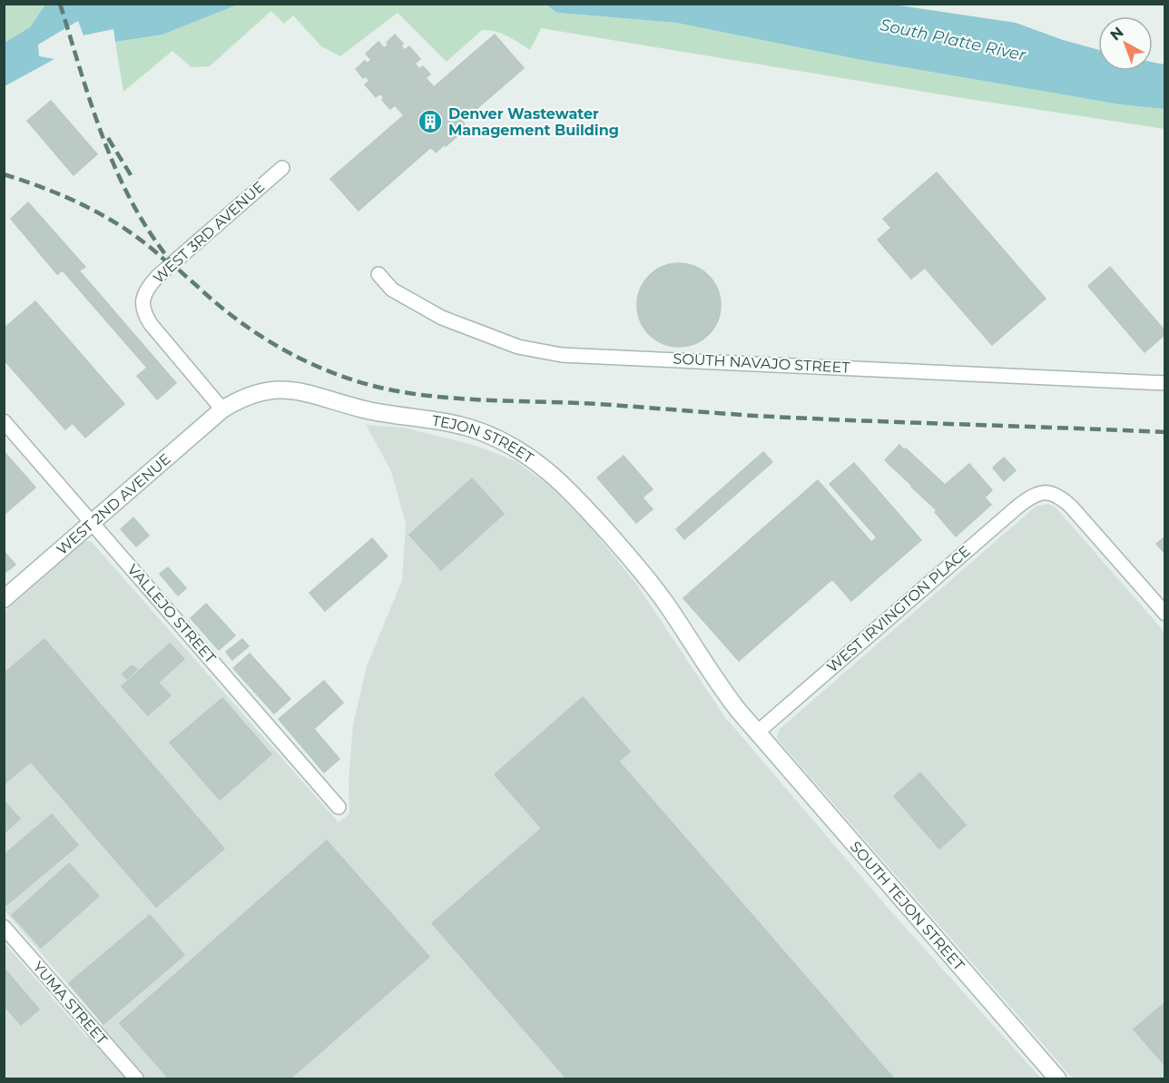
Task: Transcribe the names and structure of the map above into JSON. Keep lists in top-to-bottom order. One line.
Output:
{"streets":{"street":["WEST 3RD AVENUE","SOUTH NAVAJO STREET","TEJON STREET","WEST 2ND AVENUE","WEST IRVINGTON PLACE","VALLEJO STREET","SOUTH TEJON STREET","YUMA STREET"]},"crossings":[["WEST 3RD AVENUE","TEJON STREET"],["WEST 3RD AVENUE","WEST 2ND AVENUE"],["TEJON STREET","WEST 2ND AVENUE"],["TEJON STREET","WEST IRVINGTON PLACE"],["TEJON STREET","SOUTH TEJON STREET"],["WEST 2ND AVENUE","VALLEJO STREET"],["WEST IRVINGTON PLACE","SOUTH TEJON STREET"]],"water":["South Platte River"],"places":{"building":["Denver Wastewater Management Building"]},"north":"top left"}
